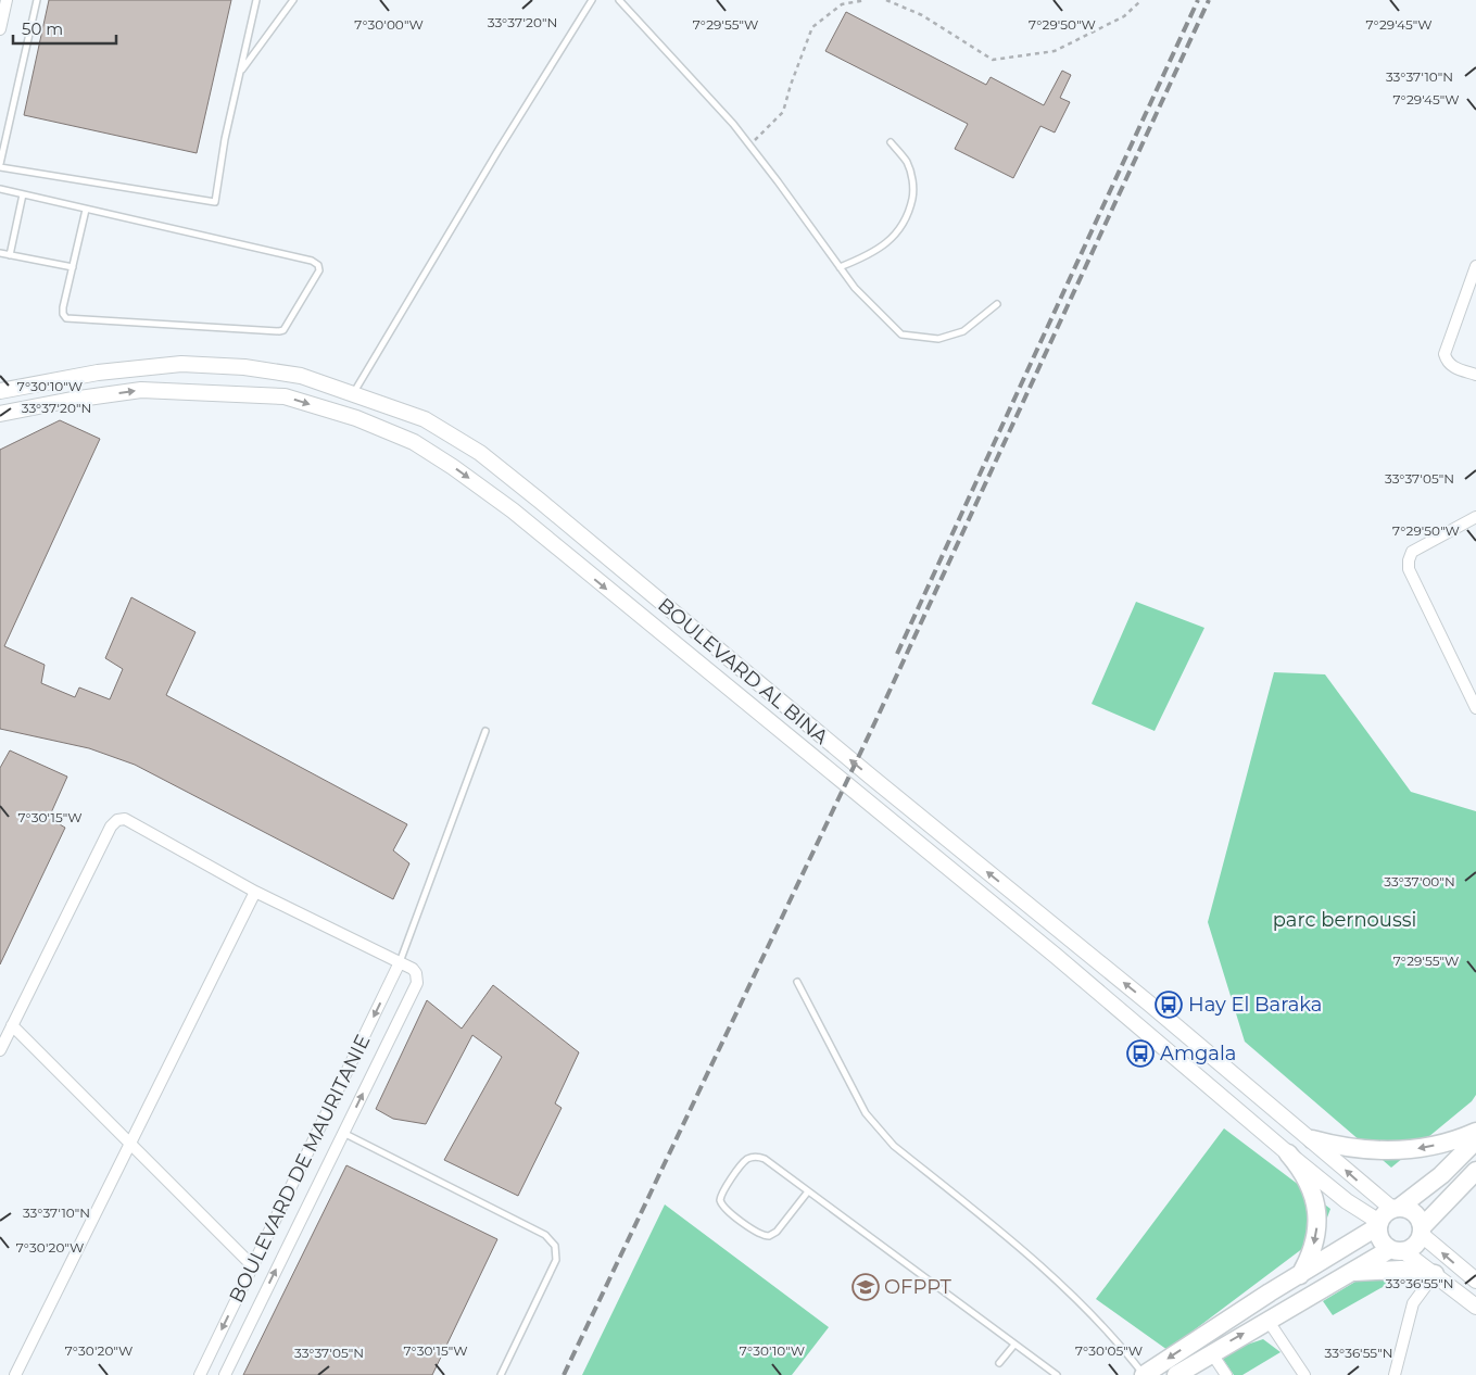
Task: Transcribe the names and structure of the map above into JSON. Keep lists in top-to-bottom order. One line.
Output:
{"streets":{"main road":["BOULEVARD AL BINA"],"street":["BOULEVARD DE MAURITANIE"]},"parks":["parc bernoussi"],"places":{"bus stop":["Hay El Baraka","Amgala"],"school or university":["OFPPT"]},"scale_bar":"50 m","coordinates":["33°37'20\"N","7°30'00\"W","7°29'55\"W","7°29'50\"W","7°29'45\"W","33°37'10\"N","7°30'10\"W","33°37'05\"N","7°30'15\"W","33°37'00\"N","7°30'20\"W","33°36'55\"N","7°30'05\"W"]}
